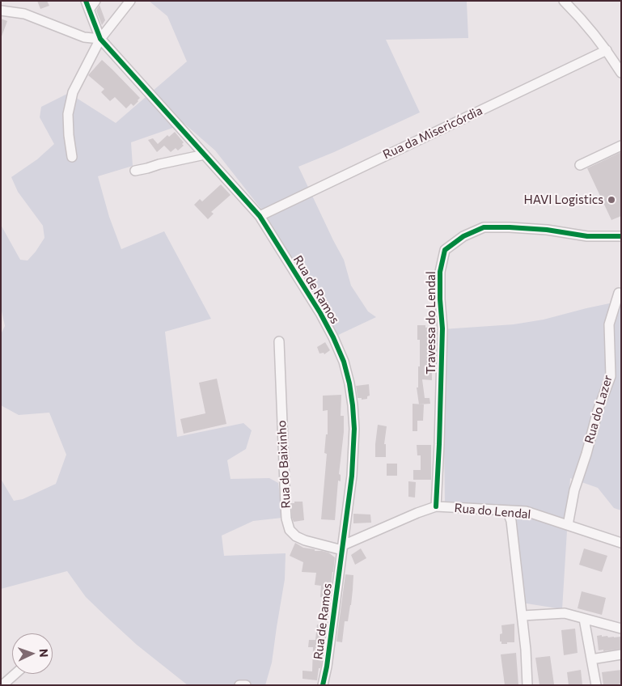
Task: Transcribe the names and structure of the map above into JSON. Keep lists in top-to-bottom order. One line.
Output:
{"streets":{"street":["Rua da Misericórdia","Rua de Ramos","Travessa do Lendal","Rua do Lazer","Rua do Baixinho","Rua do Lendal"]},"crossings":[["Rua da Misericórdia","Rua de Ramos"],["Rua de Ramos","Rua do Baixinho"],["Rua de Ramos","Rua do Lendal"],["Travessa do Lendal","Rua do Lendal"],["Rua do Lazer","Rua do Lendal"],["Rua do Baixinho","Rua do Lendal"]],"places":["HAVI Logistics"],"north":"right"}
